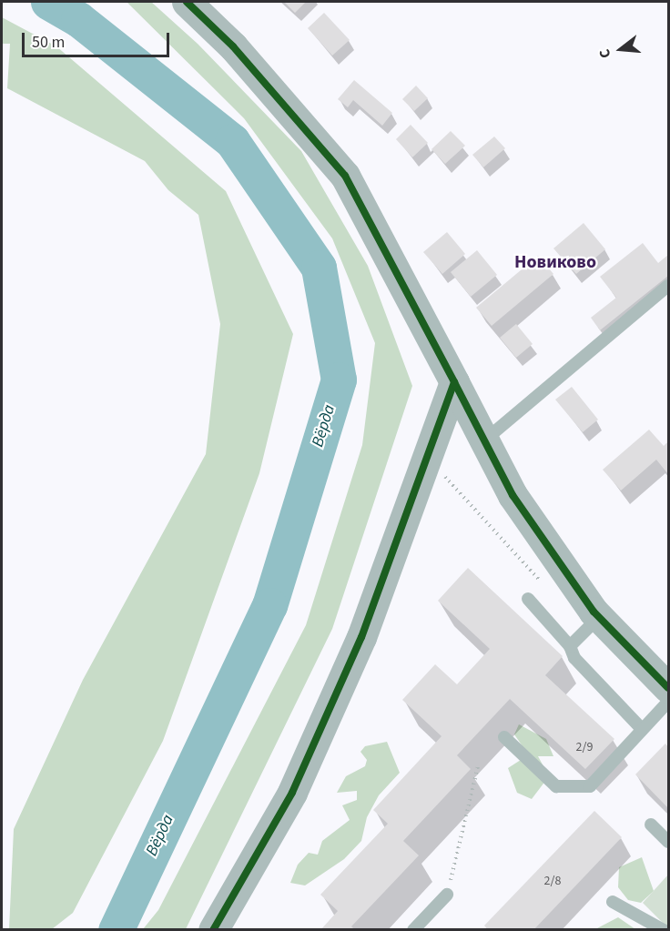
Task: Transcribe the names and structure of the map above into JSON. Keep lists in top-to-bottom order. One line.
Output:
{"districts":["Новиково"],"water":["Вёрда"],"house_numbers":["2/9","2/8"],"scale_bar":"50 m","north":"left"}
